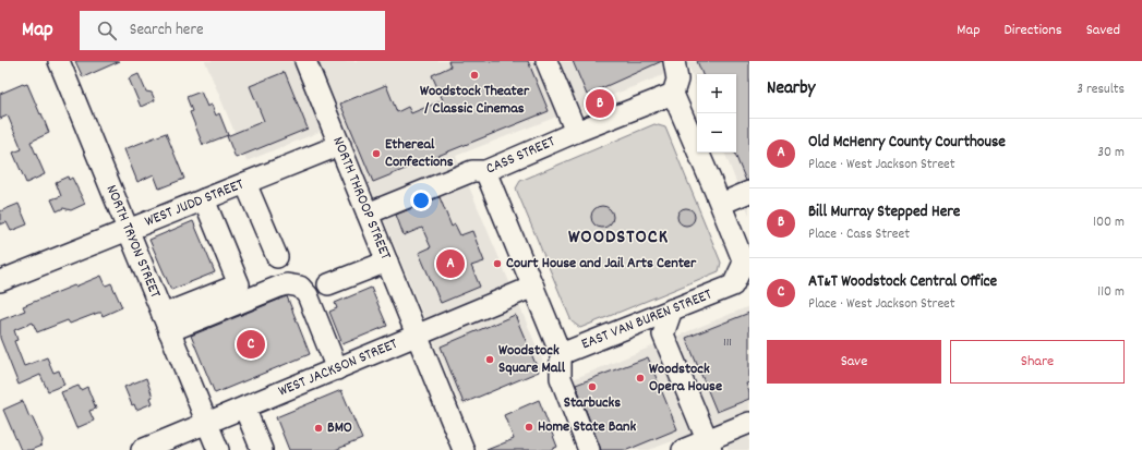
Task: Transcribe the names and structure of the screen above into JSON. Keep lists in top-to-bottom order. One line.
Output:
{"streets":{"street":["CASS STREET","NORTH THROOP STREET","WEST JUDD STREET","NORTH TRYON STREET","EAST VAN BUREN STREET","WEST JACKSON STREET"]},"crossings":[["CASS STREET","NORTH THROOP STREET"],["NORTH THROOP STREET","WEST JUDD STREET"],["NORTH THROOP STREET","WEST JACKSON STREET"],["WEST JUDD STREET","NORTH TRYON STREET"],["NORTH TRYON STREET","WEST JACKSON STREET"]],"districts":["WOODSTOCK"],"places":["Woodstock Theater / Classic Cinemas","Ethereal Confections","Court House and Jail Arts Center","Woodstock Square Mall","Woodstock Opera House","Starbucks","Home State Bank","BMO"],"house_numbers":["111"],"page":{"header":"Map","search":"Search here","nav":["Map","Directions","Saved"],"heading":["Nearby","3 results"],"map_buttons":["+","−"],"pins":["B","A","C"],"list":[{"mark":"A","name":"Old McHenry County Courthouse","note":"Place · West Jackson Street","value":"30 m"},{"mark":"B","name":"Bill Murray Stepped Here","note":"Place · Cass Street","value":"100 m"},{"mark":"C","name":"AT&T Woodstock Central Office","note":"Place · West Jackson Street","value":"110 m"}],"buttons":["Save","Share"]}}
